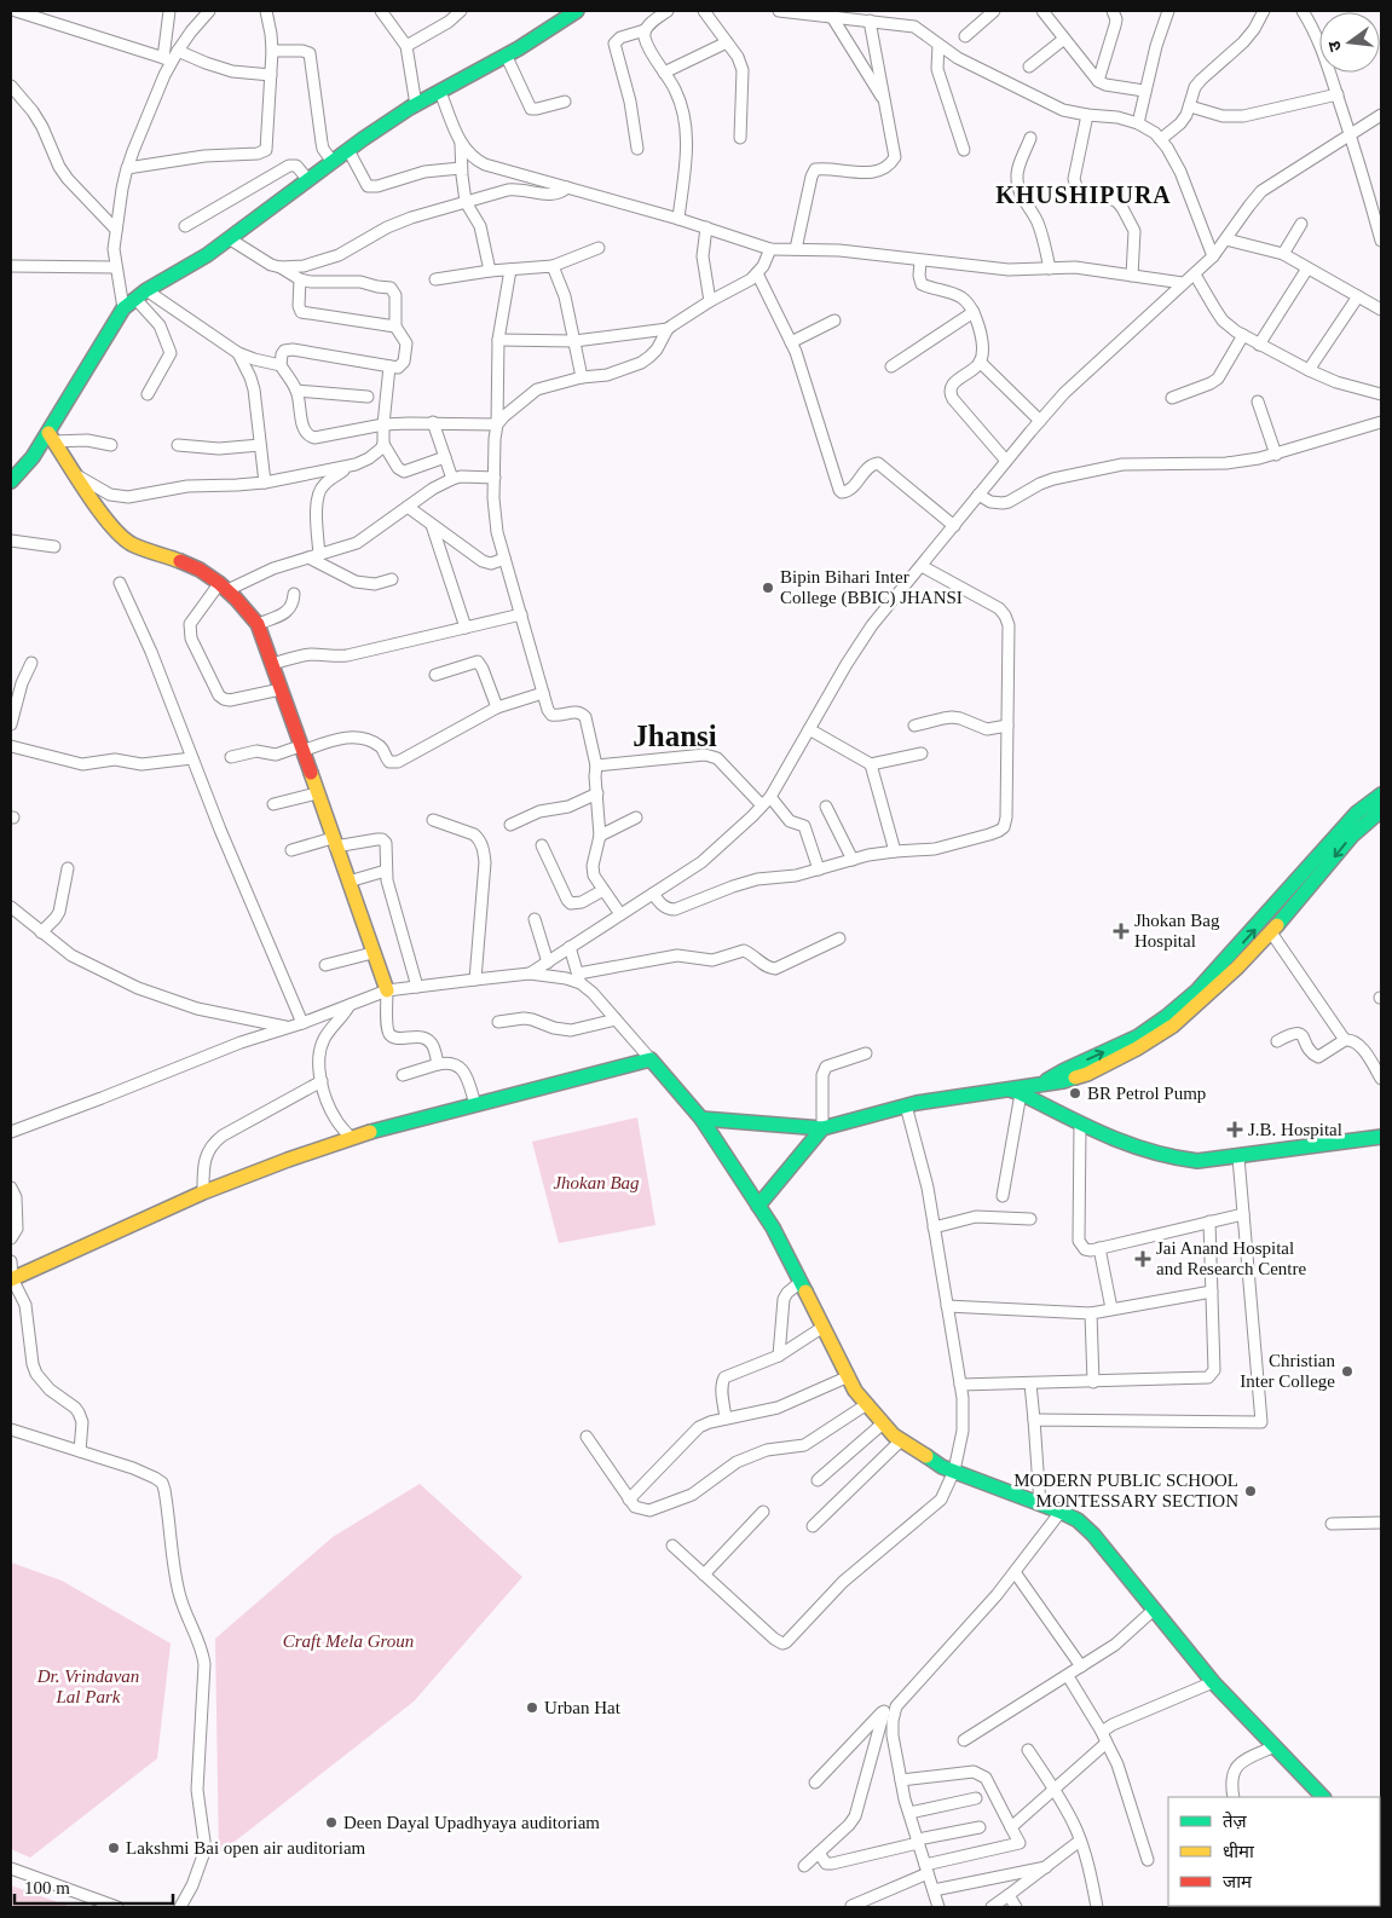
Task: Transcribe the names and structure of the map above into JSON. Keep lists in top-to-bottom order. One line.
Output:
{"districts":["KHUSHIPURA","Jhansi"],"parks":["Jhokan Bag","Craft Mela Groun","Dr. Vrindavan Lal Park"],"places":{"other":["Bipin Bihari Inter College (BBIC) JHANSI","BR Petrol Pump","Christian Inter College","MODERN PUBLIC SCHOOL MONTESSARY SECTION","Urban Hat","Deen Dayal Upadhyaya auditoriam","Lakshmi Bai open air auditoriam"],"health":["Jhokan Bag Hospital","J.B. Hospital","Jai Anand Hospital and Research Centre"]},"legend":["तेज़","धीमा","जाम"],"scale_bar":"100 m","north":"left"}
